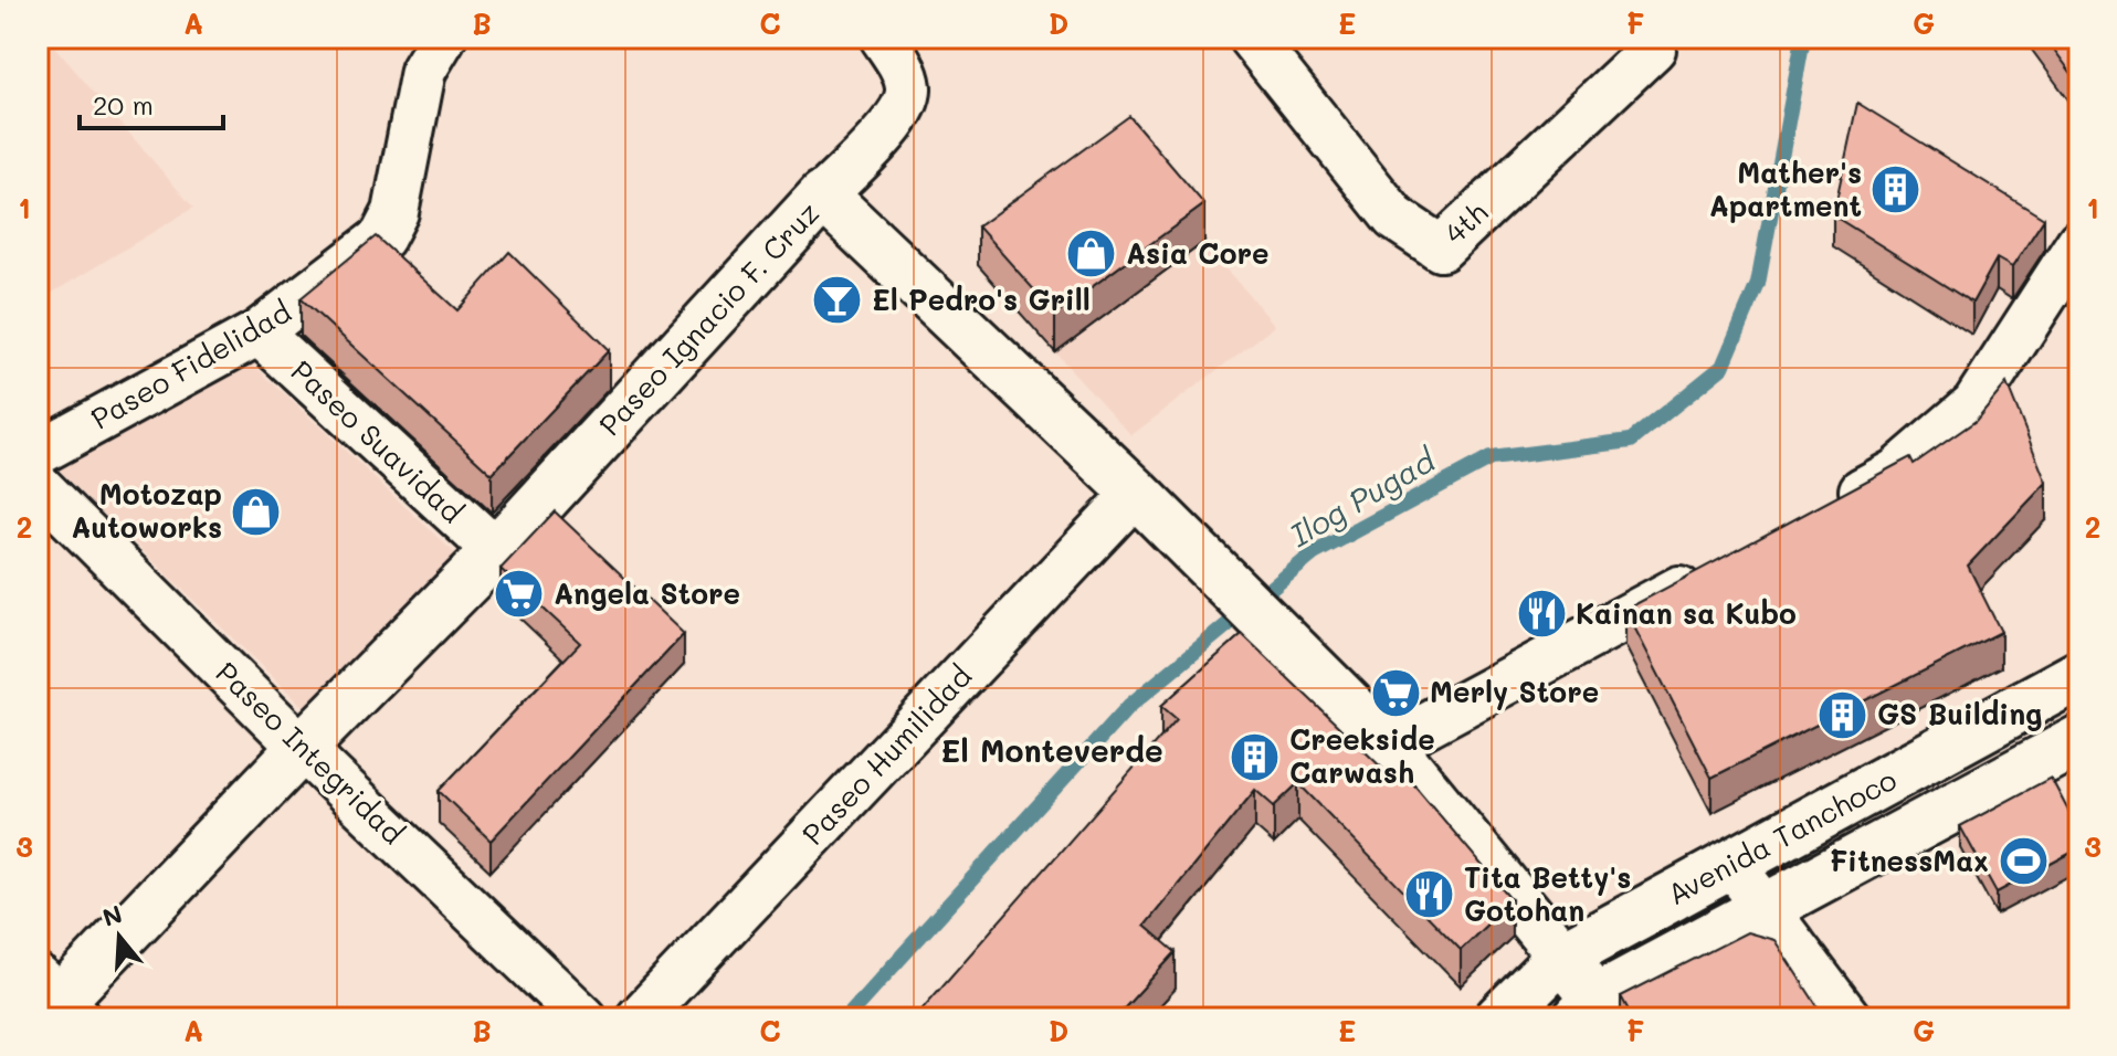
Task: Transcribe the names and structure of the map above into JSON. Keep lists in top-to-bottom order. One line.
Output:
{"streets":{"street":["4th","Paseo Ignacio F. Cruz","Paseo Fidelidad","Paseo Suavidad","Paseo Integridad","Paseo Humilidad","Avenida Tanchoco"]},"crossings":[["Paseo Ignacio F. Cruz","Paseo Suavidad"],["Paseo Ignacio F. Cruz","Paseo Integridad"],["Paseo Ignacio F. Cruz","Paseo Humilidad"],["Paseo Ignacio F. Cruz","Avenida Tanchoco"],["Paseo Fidelidad","Paseo Suavidad"]],"districts":["El Monteverde"],"water":["Ilog Pugad"],"places":{"building":["Mather's Apartment","GS Building","Creekside Carwash"],"shop":["Asia Core","Motozap Autoworks"],"bar":["El Pedro's Grill"],"supermarket":["Angela Store","Merly Store"],"restaurant":["Kainan sa Kubo","Tita Betty's Gotohan"],"sports":["FitnessMax"]},"scale_bar":"20 m","north":"top","grid":{"columns":["A","B","C","D","E","F","G"],"rows":["1","2","3"]}}
